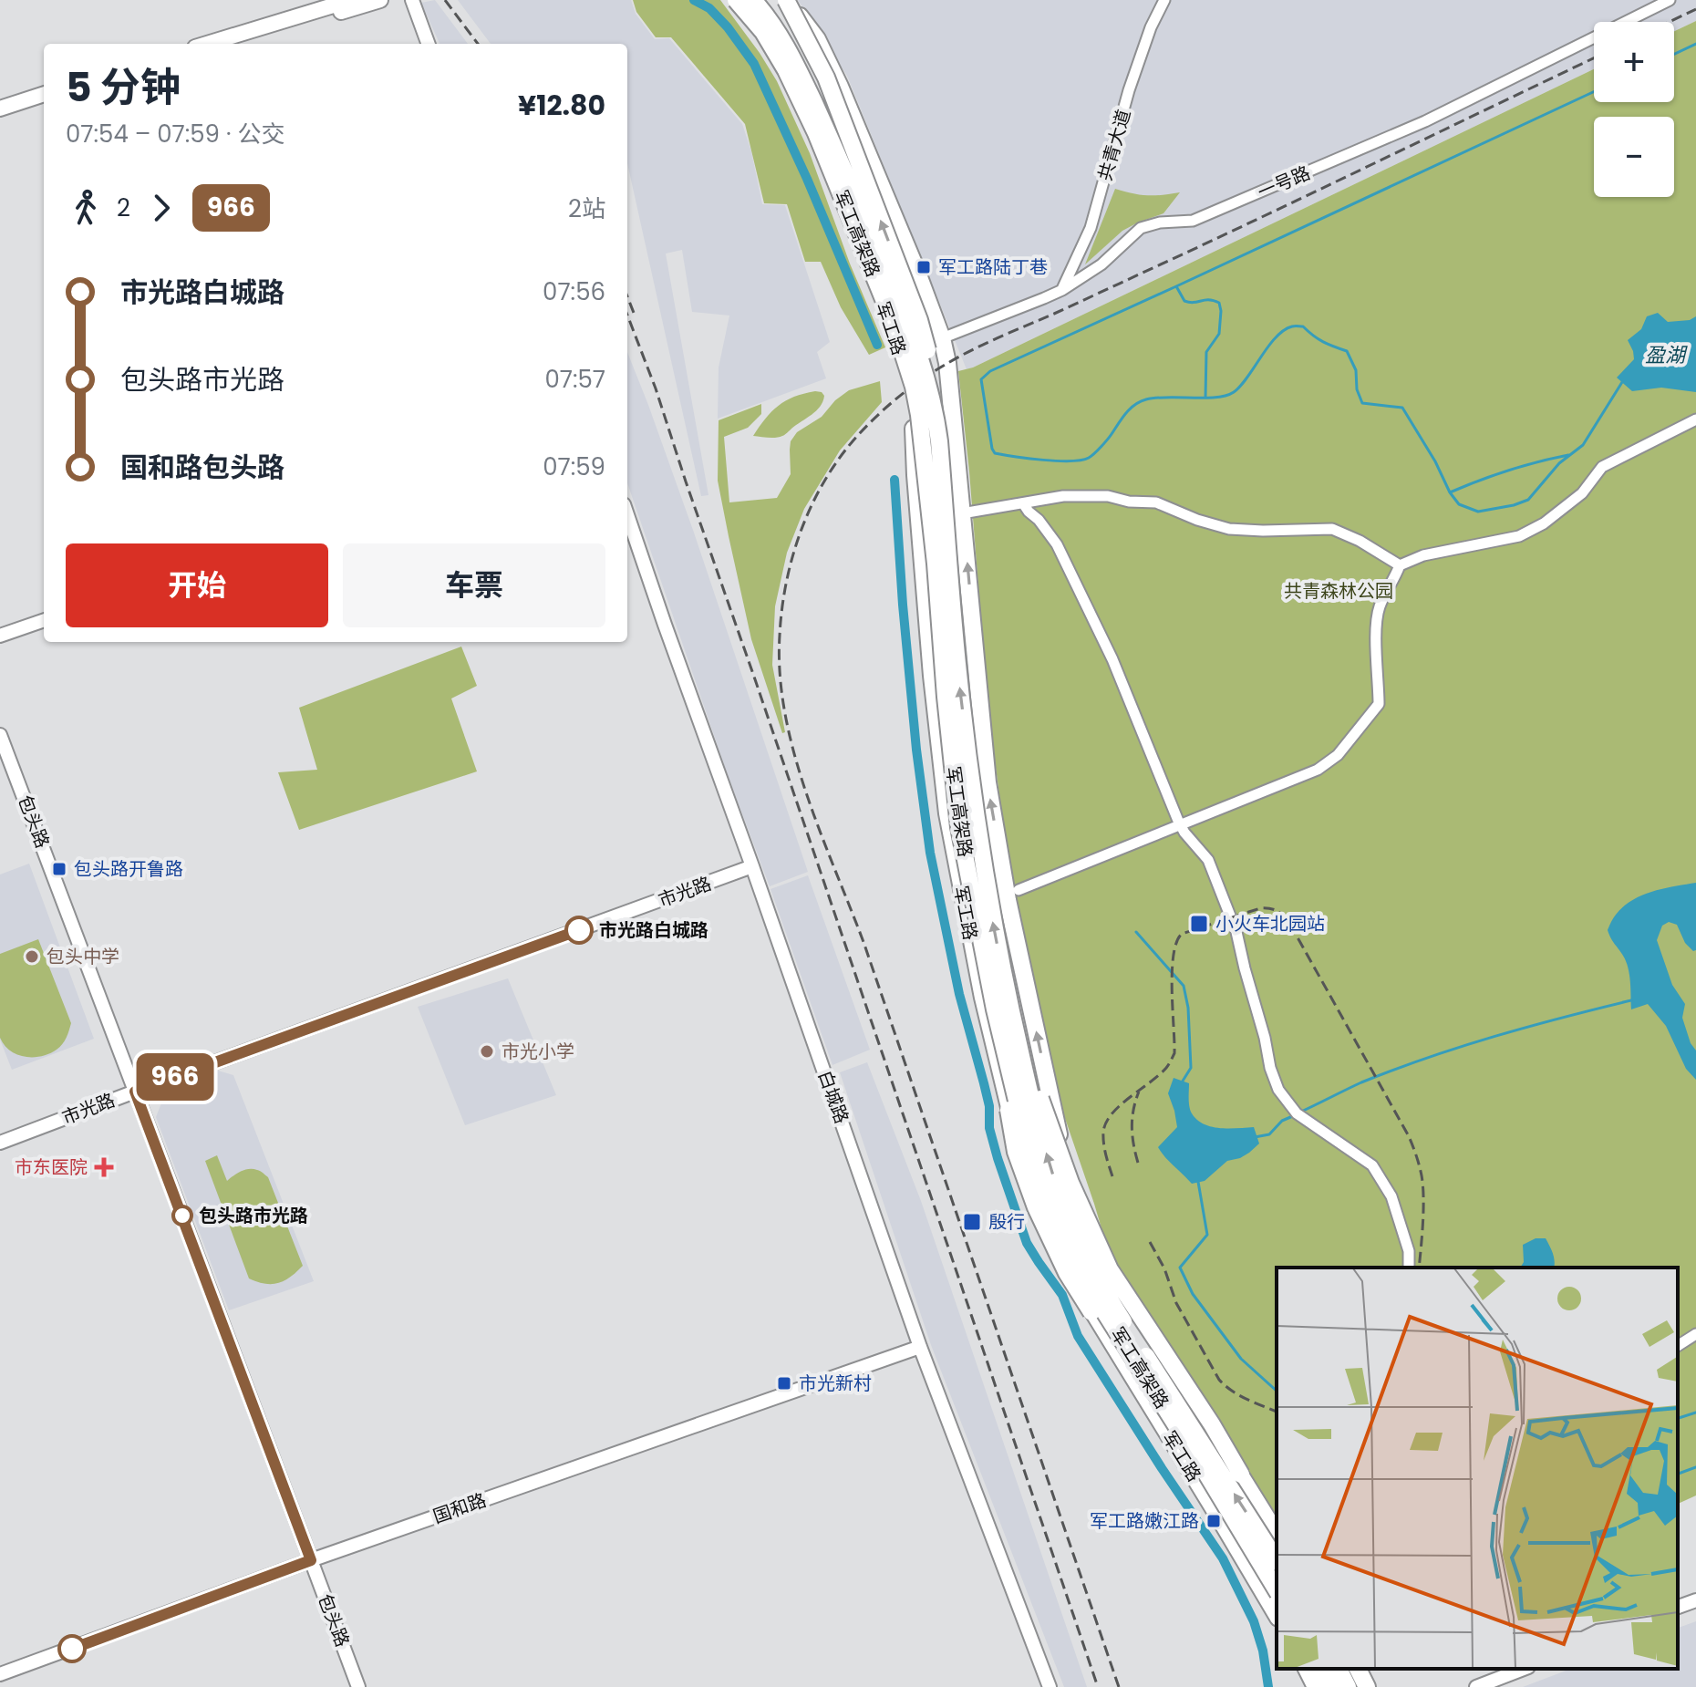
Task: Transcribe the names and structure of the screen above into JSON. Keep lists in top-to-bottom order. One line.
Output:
{"streets":{"main road":["军工高架路","军工路"],"street":["共青大道","一号路","包头路","市光路","白城路","国和路"]},"crossings":[["共青大道","一号路"],["一号路","军工路"],["军工高架路","军工路"],["包头路","市光路"],["包头路","国和路"],["市光路","白城路"],["白城路","国和路"]],"water":["盈湖"],"parks":["共青森林公园"],"places":{"transit":["军工路陆丁巷","包头路开鲁路","小火车北园站","殷行","市光新村","军工路嫩江路"],"other":["市光路白城路","包头中学","市光小学","包头路市光路"],"health":["市东医院"]},"lines":["bus line 966"],"page":{"on_map":"966","map_buttons":["+","−"],"heading":["5 分钟","07:54 – 07:59 · 公交","¥12.80"],"legs":["2","966","2站"],"list":[{"name":"市光路白城路","value":"07:56"},{"name":"包头路市光路","value":"07:57"},{"name":"国和路包头路","value":"07:59"}],"buttons":["开始","车票"]}}
